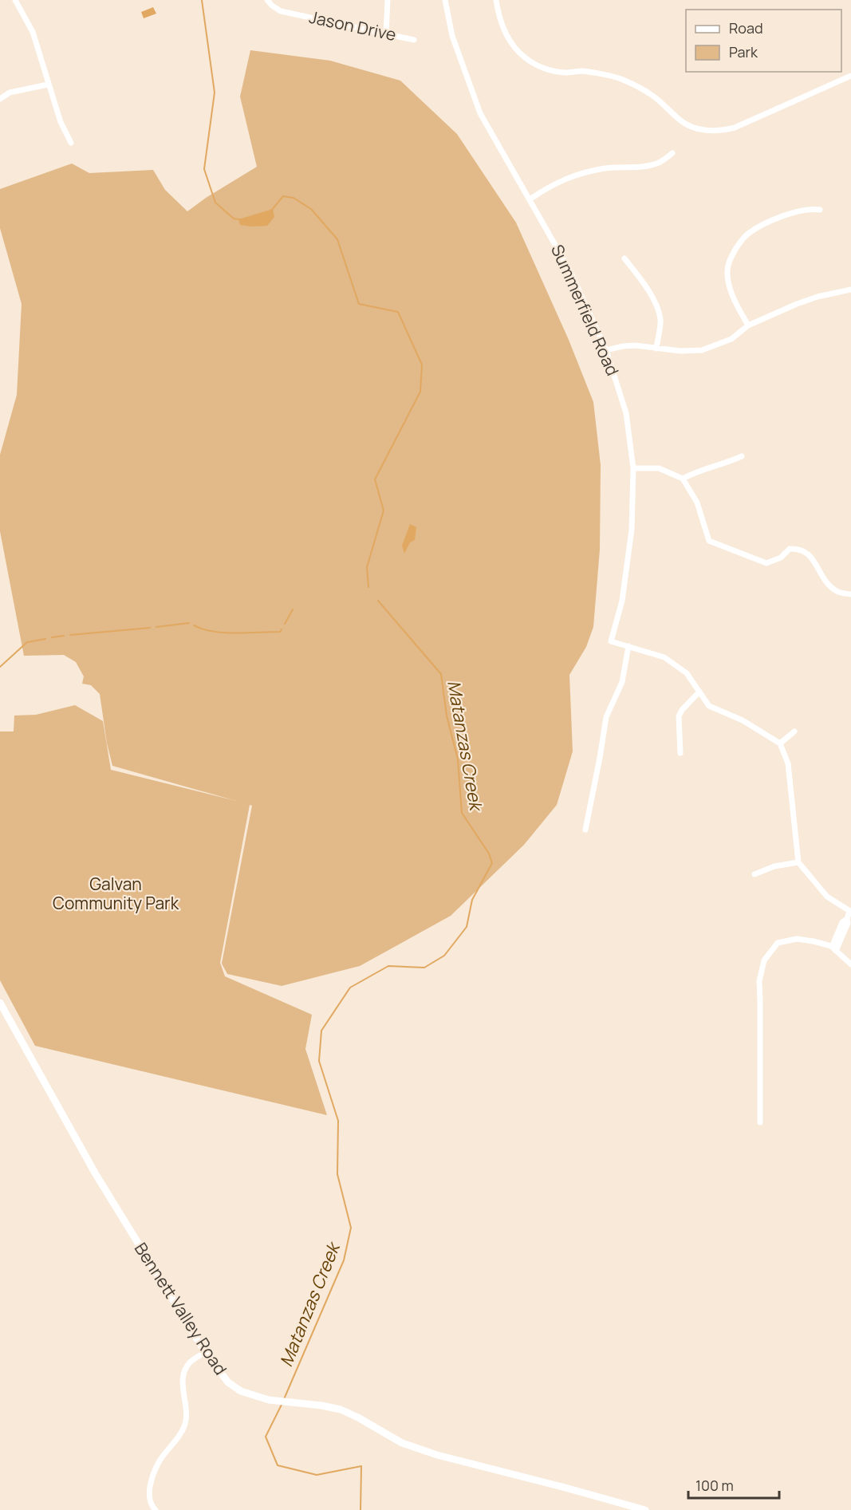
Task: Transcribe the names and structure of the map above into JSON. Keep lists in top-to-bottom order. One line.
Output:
{"streets":{"street":["Jason Drive","Summerfield Road","Bennett Valley Road"]},"water":["Matanzas Creek"],"parks":["Galvan Community Park"],"legend":["Road","Park"],"scale_bar":"100 m"}
